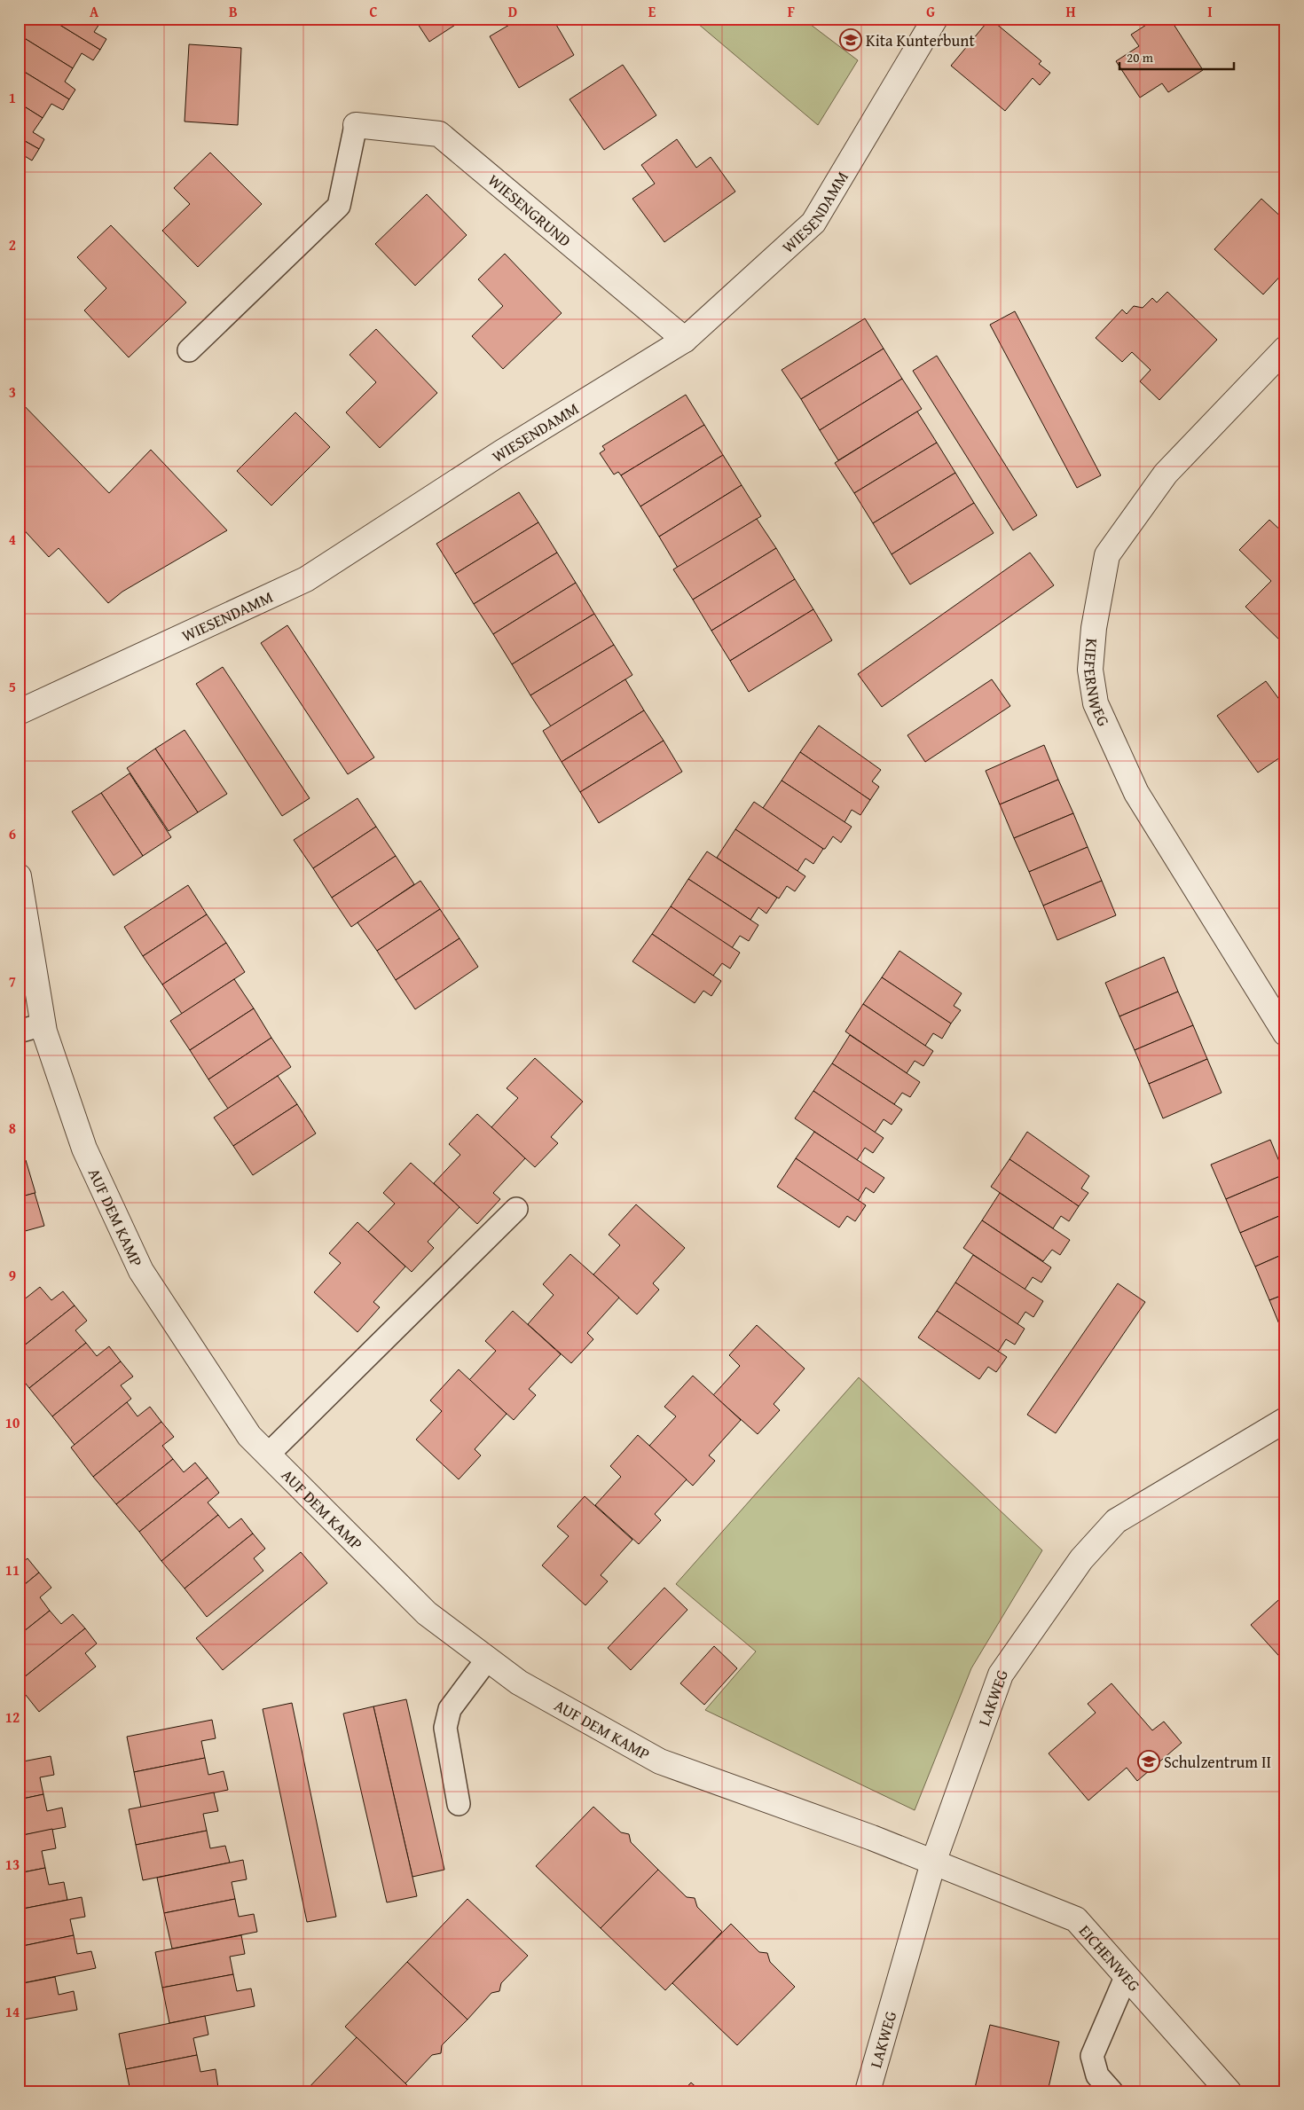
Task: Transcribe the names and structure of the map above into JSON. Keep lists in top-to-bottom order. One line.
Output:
{"streets":{"street":["WIESENGRUND","WIESENDAMM","KIEFERNWEG","AUF DEM KAMP","LAKWEG","EICHENWEG"]},"crossings":[["WIESENGRUND","WIESENDAMM"],["AUF DEM KAMP","LAKWEG"],["AUF DEM KAMP","EICHENWEG"],["LAKWEG","EICHENWEG"]],"places":{"school or university":["Kita Kunterbunt","Schulzentrum II"]},"scale_bar":"20 m","grid":{"columns":["A","B","C","D","E","F","G","H","I"],"rows":["1","2","3","4","5","6","7","8","9","10","11","12","13","14"]}}
